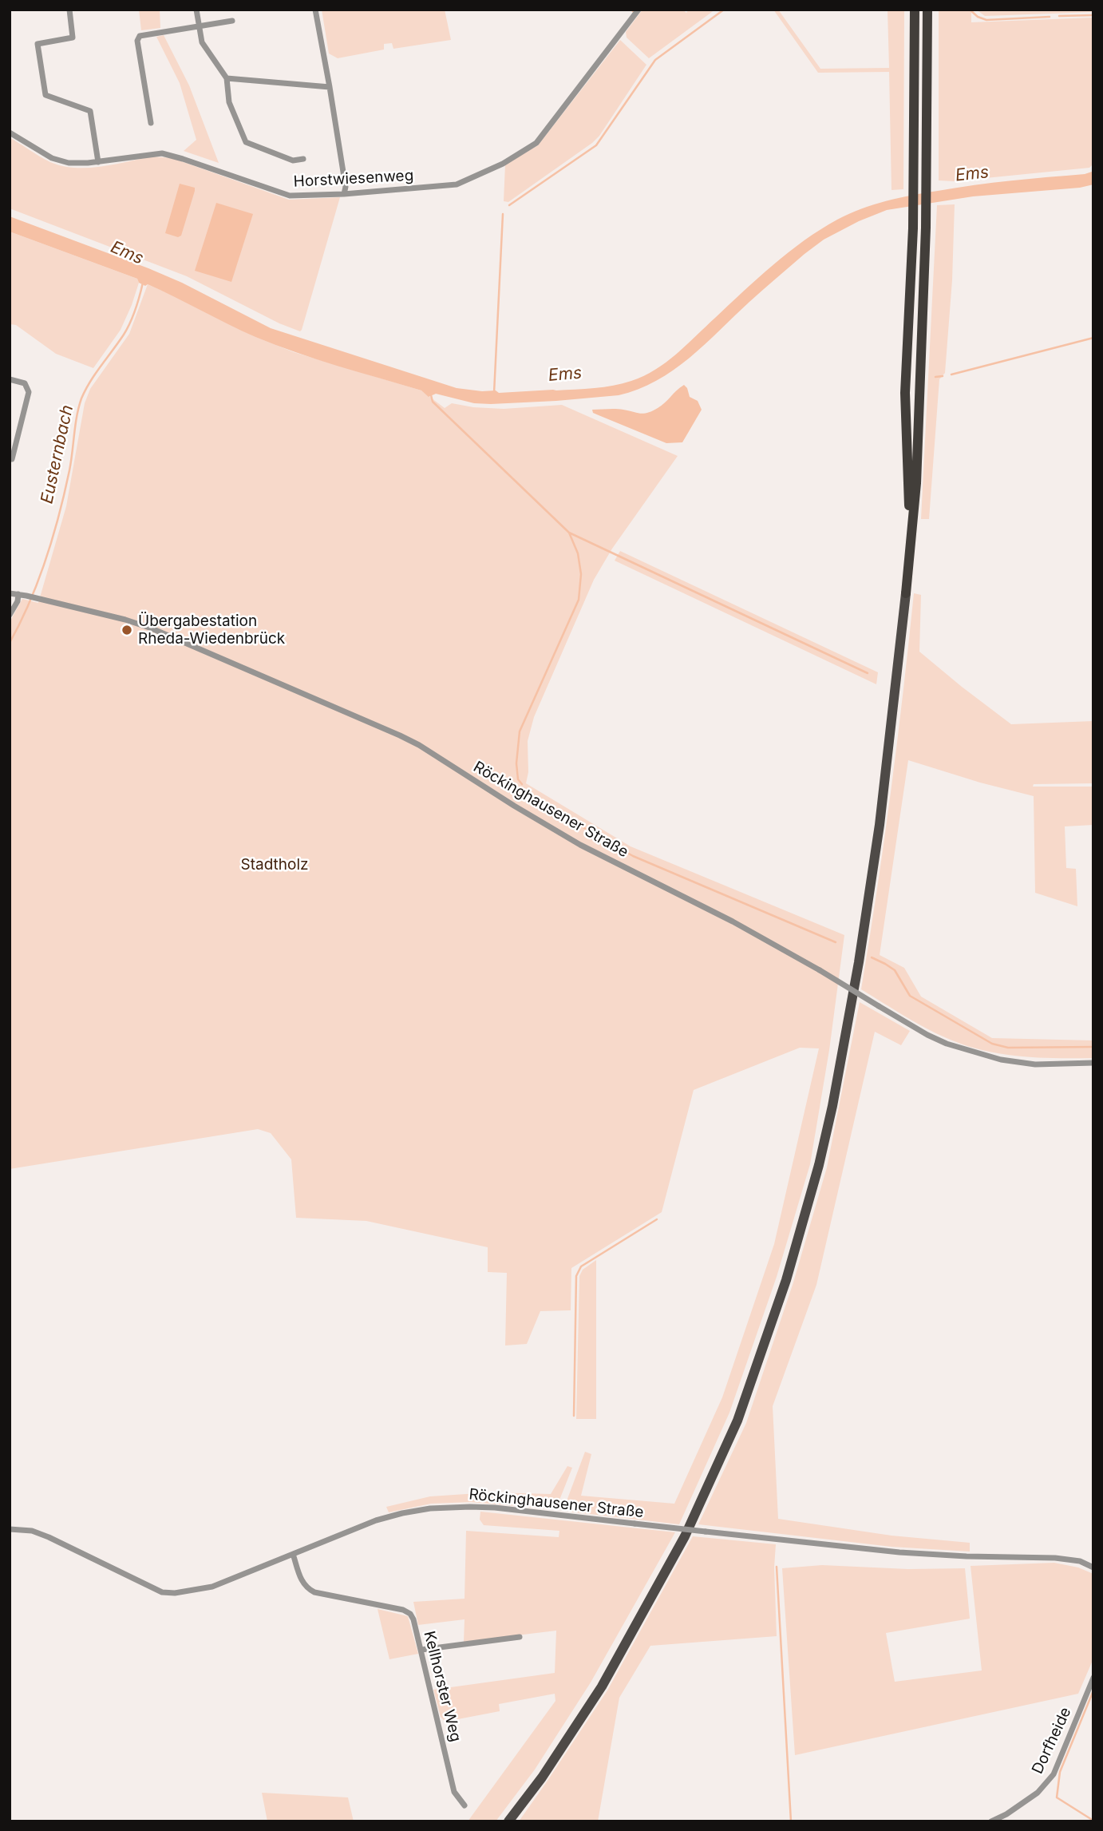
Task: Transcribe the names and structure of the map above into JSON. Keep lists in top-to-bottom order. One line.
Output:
{"streets":{"street":["Horstwiesenweg","Röckinghausener Straße","Kellhorster Weg","Dorfheide"]},"crossings":[["Röckinghausener Straße","Kellhorster Weg"]],"water":["Ems","Eusternbach"],"parks":["Stadtholz"],"places":["Übergabestation Rheda-Wiedenbrück"]}
